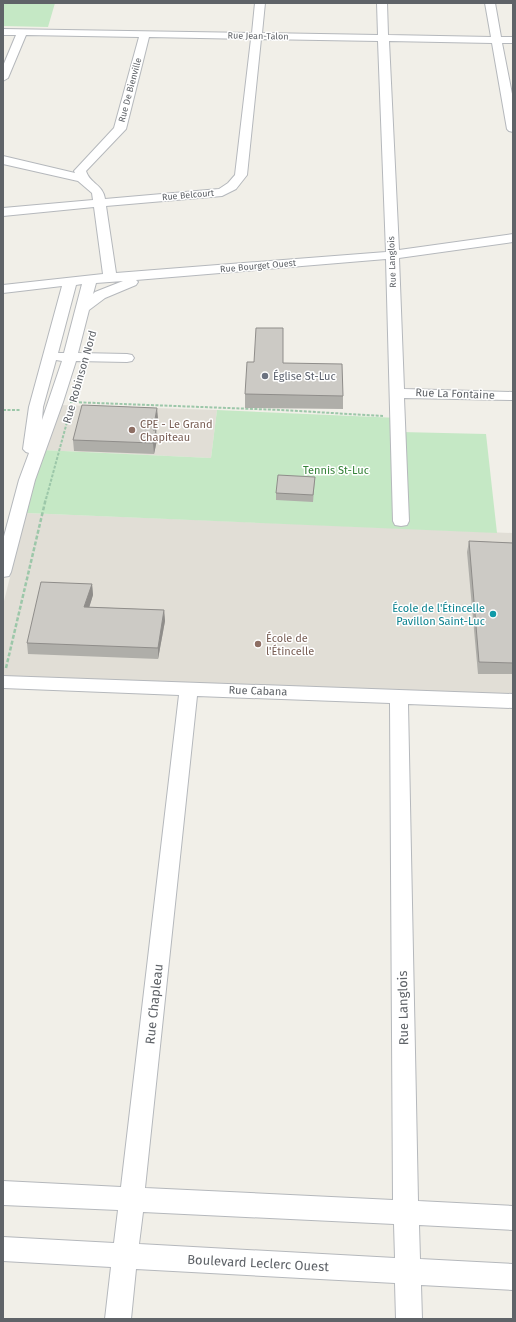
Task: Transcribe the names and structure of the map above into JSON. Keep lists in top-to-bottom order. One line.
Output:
{"streets":{"street":["Rue Jean-Talon","Rue De Bienville","Rue Belcourt","Rue Langlois","Rue Bourget Ouest","Rue Robinson Nord","Rue La Fontaine","Rue Cabana","Rue Chapleau","Boulevard Leclerc Ouest"]},"crossings":[["Rue Jean-Talon","Rue De Bienville"],["Rue Jean-Talon","Rue Belcourt"],["Rue Jean-Talon","Rue Langlois"],["Rue Langlois","Rue Bourget Ouest"],["Rue Langlois","Rue La Fontaine"],["Rue Langlois","Rue Cabana"],["Rue Langlois","Boulevard Leclerc Ouest"],["Rue Bourget Ouest","Rue Robinson Nord"],["Rue Robinson Nord","Rue Cabana"],["Rue Cabana","Rue Chapleau"],["Rue Chapleau","Boulevard Leclerc Ouest"]],"parks":["Tennis St-Luc"],"places":["Église St-Luc","CPE - Le Grand Chapiteau","École de l'Étincelle Pavillon Saint-Luc","École de l'Étincelle"]}
